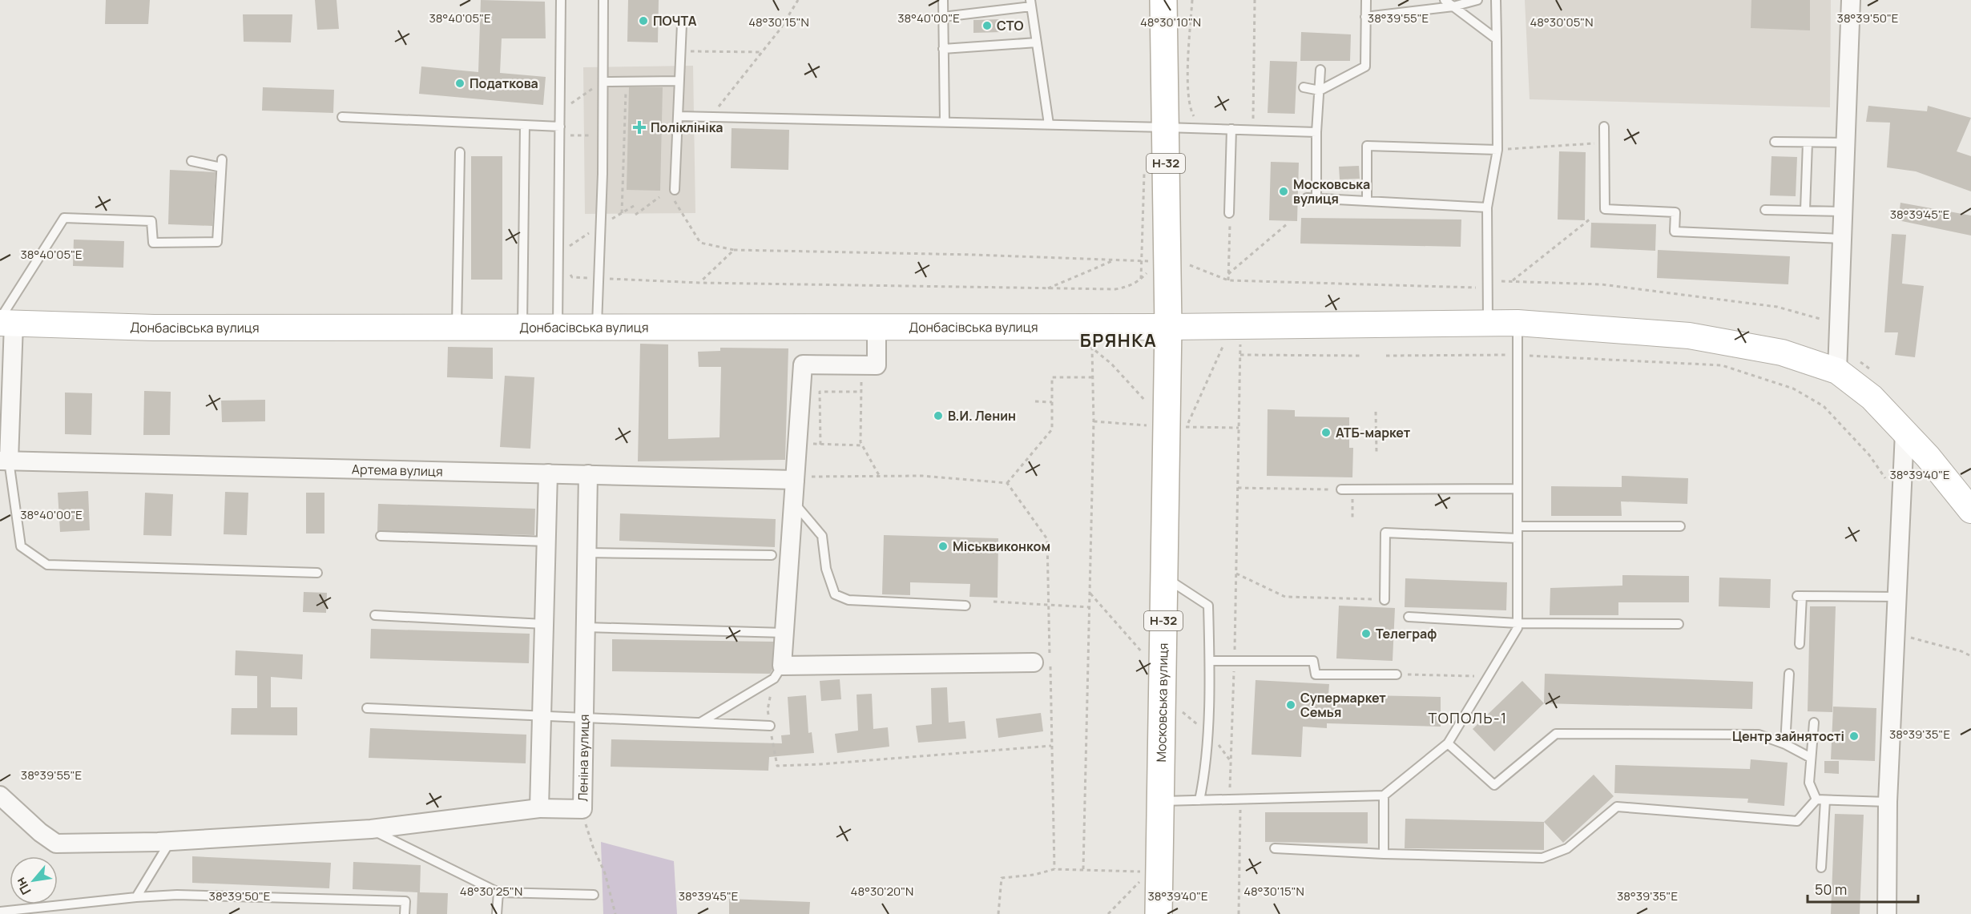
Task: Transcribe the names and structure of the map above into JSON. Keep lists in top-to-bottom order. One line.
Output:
{"streets":{"main road":["Н-32","Московська вулиця"],"street":["Донбасівська вулиця","Артема вулиця","Леніна вулиця"]},"crossings":[["Донбасівська вулиця","Московська вулиця"],["Артема вулиця","Леніна вулиця"]],"districts":["БРЯНКА","ТОПОЛЬ-1"],"places":{"other":["ПОЧТА","СТО","Податкова","Московська вулиця","В.И. Ленин","АТБ-маркет","Міськвиконком","Телеграф","Супермаркет Семья","Центр зайнятості"],"health":["Поліклініка"]},"scale_bar":"50 m","north":"bottom left","coordinates":["38°40'00\"E","38°39'55\"E","38°39'50\"E","38°40'05\"E","48°30'15\"N","48°30'10\"N","48°30'05\"N","38°39'45\"E","38°39'40\"E","38°39'35\"E","48°30'25\"N","48°30'20\"N"]}
